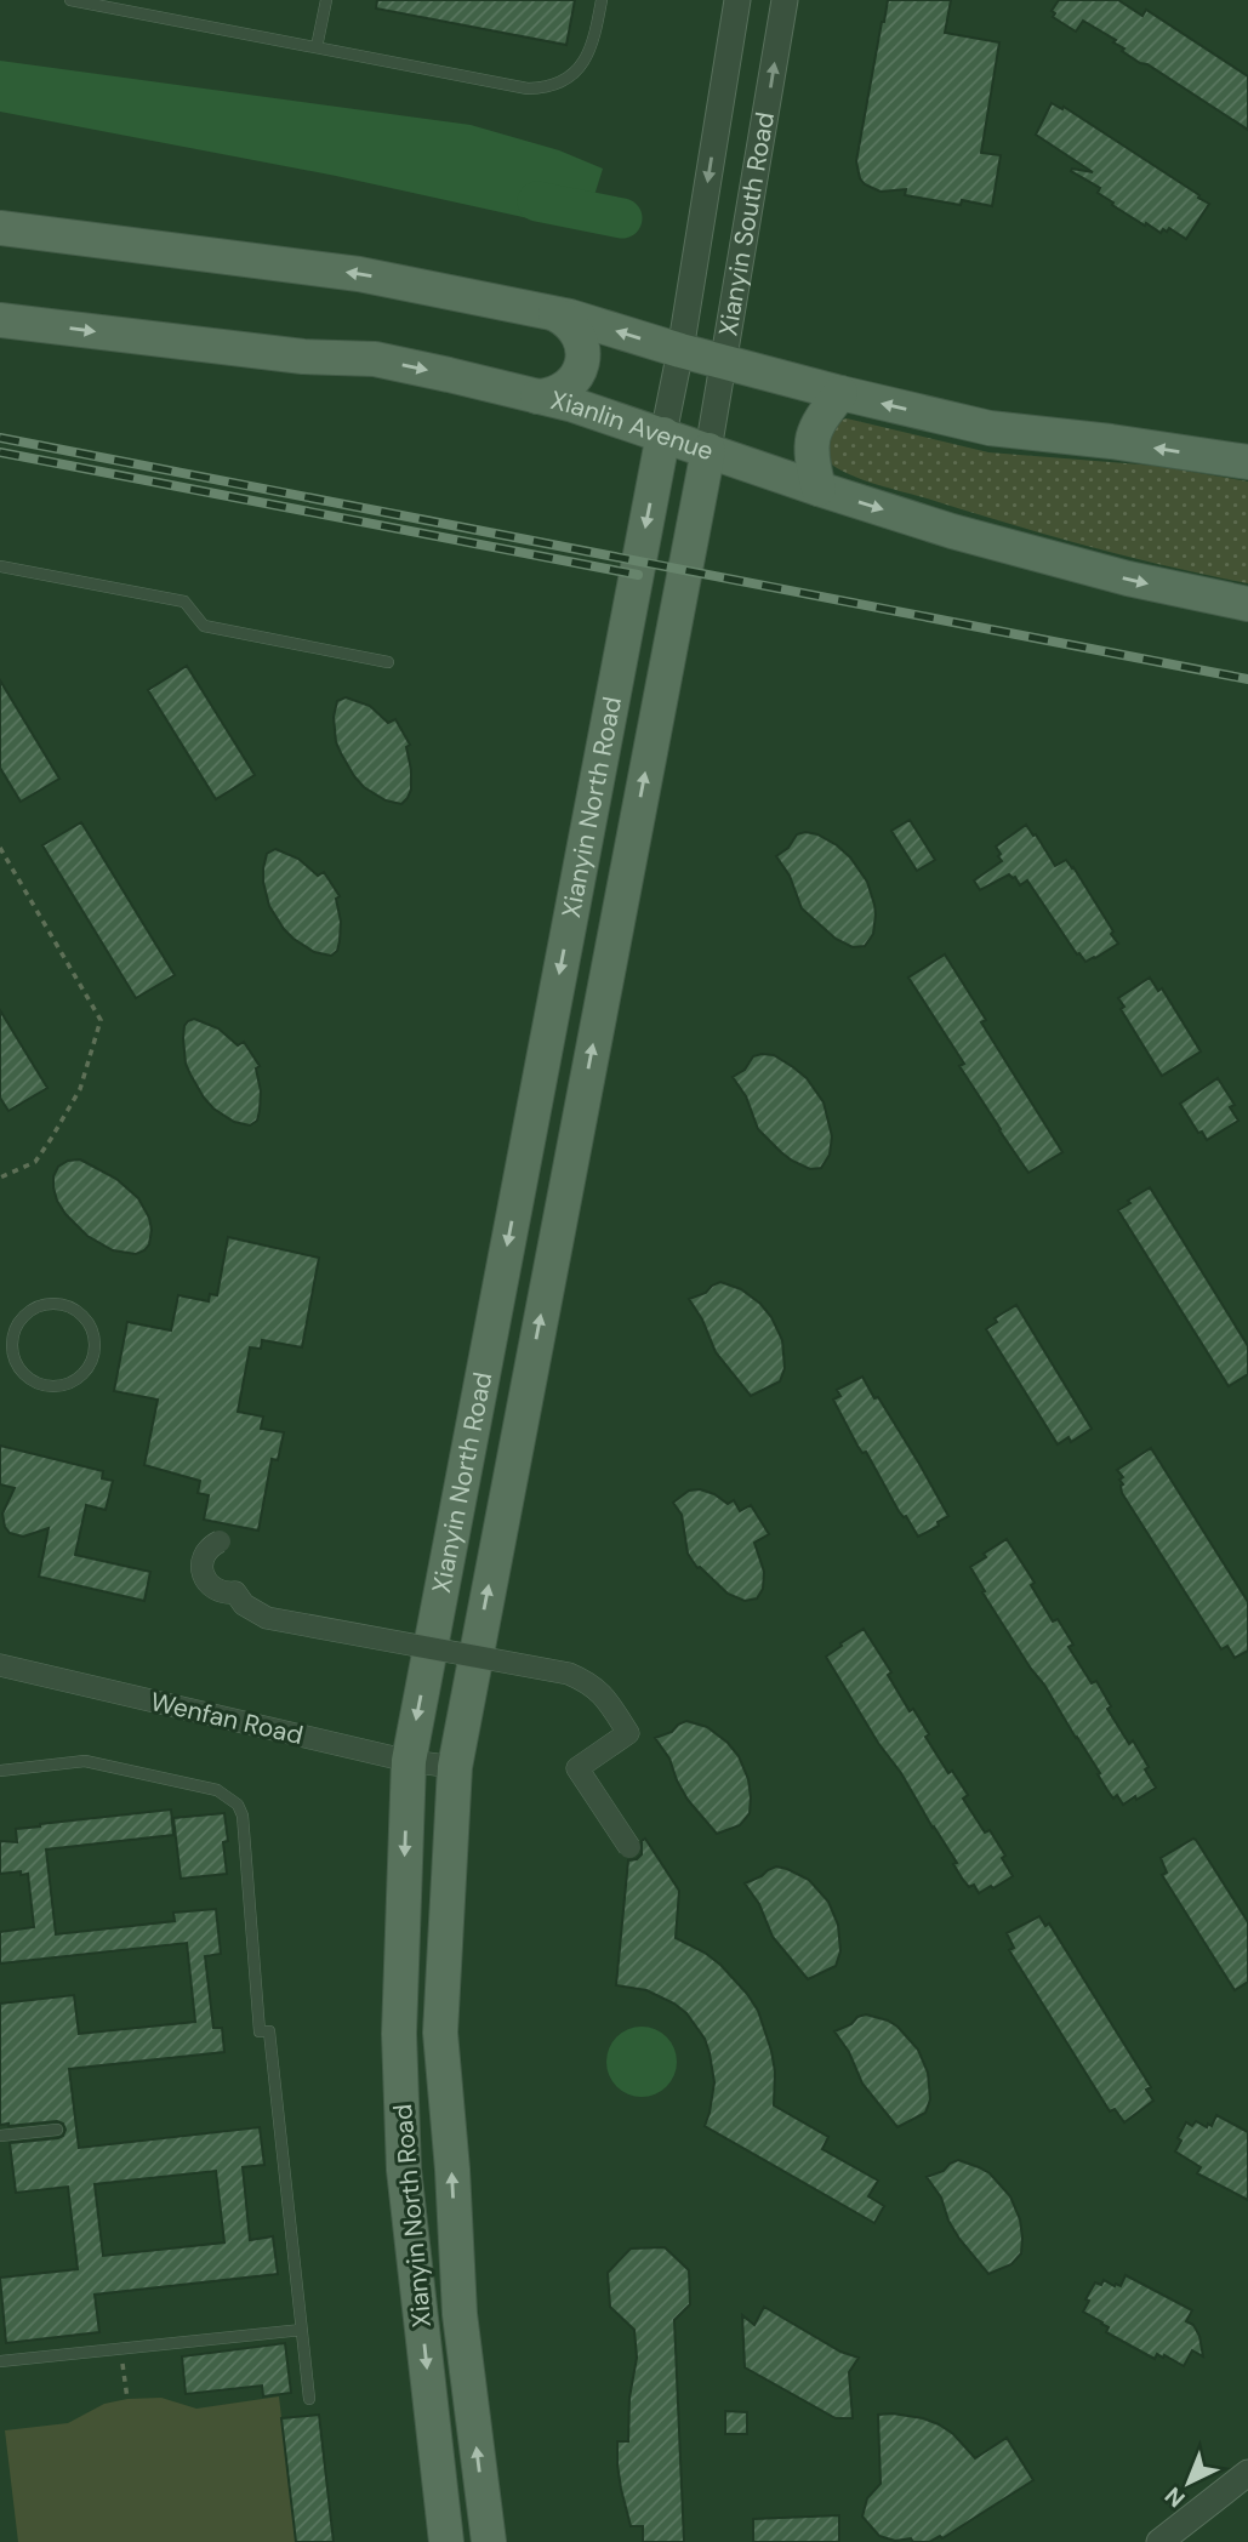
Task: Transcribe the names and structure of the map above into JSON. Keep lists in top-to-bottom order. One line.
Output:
{"streets":{"main road":["Xianlin Avenue","Xianyin North Road"],"street":["Xianyin South Road","Wenfan Road"]},"crossings":[["Xianyin South Road","Xianlin Avenue"],["Xianyin South Road","Xianyin North Road"],["Xianlin Avenue","Xianyin North Road"],["Xianyin North Road","Wenfan Road"]],"north":"bottom left"}
